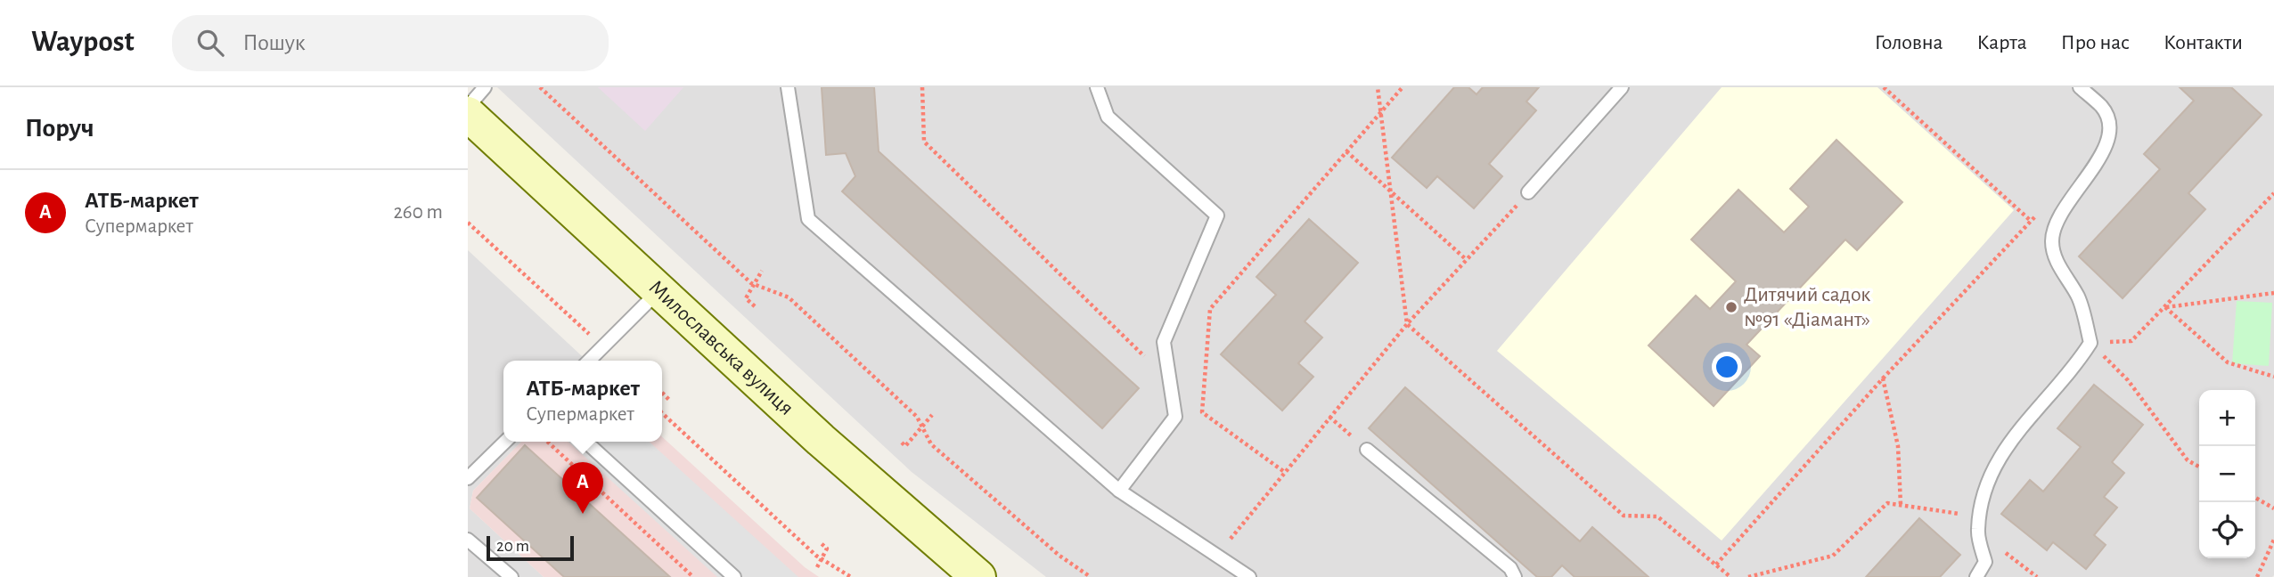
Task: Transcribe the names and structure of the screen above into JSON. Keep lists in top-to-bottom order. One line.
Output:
{"streets":{"main road":["Милославська вулиця"]},"places":["Дитячий садок №91 «Діамант»"],"scale_bar":"20 m","page":{"header":"Waypost","search":"Пошук","nav":["Головна","Карта","Про нас","Контакти"],"heading":"Поруч","list":[{"mark":"A","name":"АТБ-маркет","note":"Супермаркет","value":"260 m"}],"popup":["АТБ-маркет","Супермаркет"],"map_buttons":["+","−"],"pins":"A","scale":"20 m"}}
